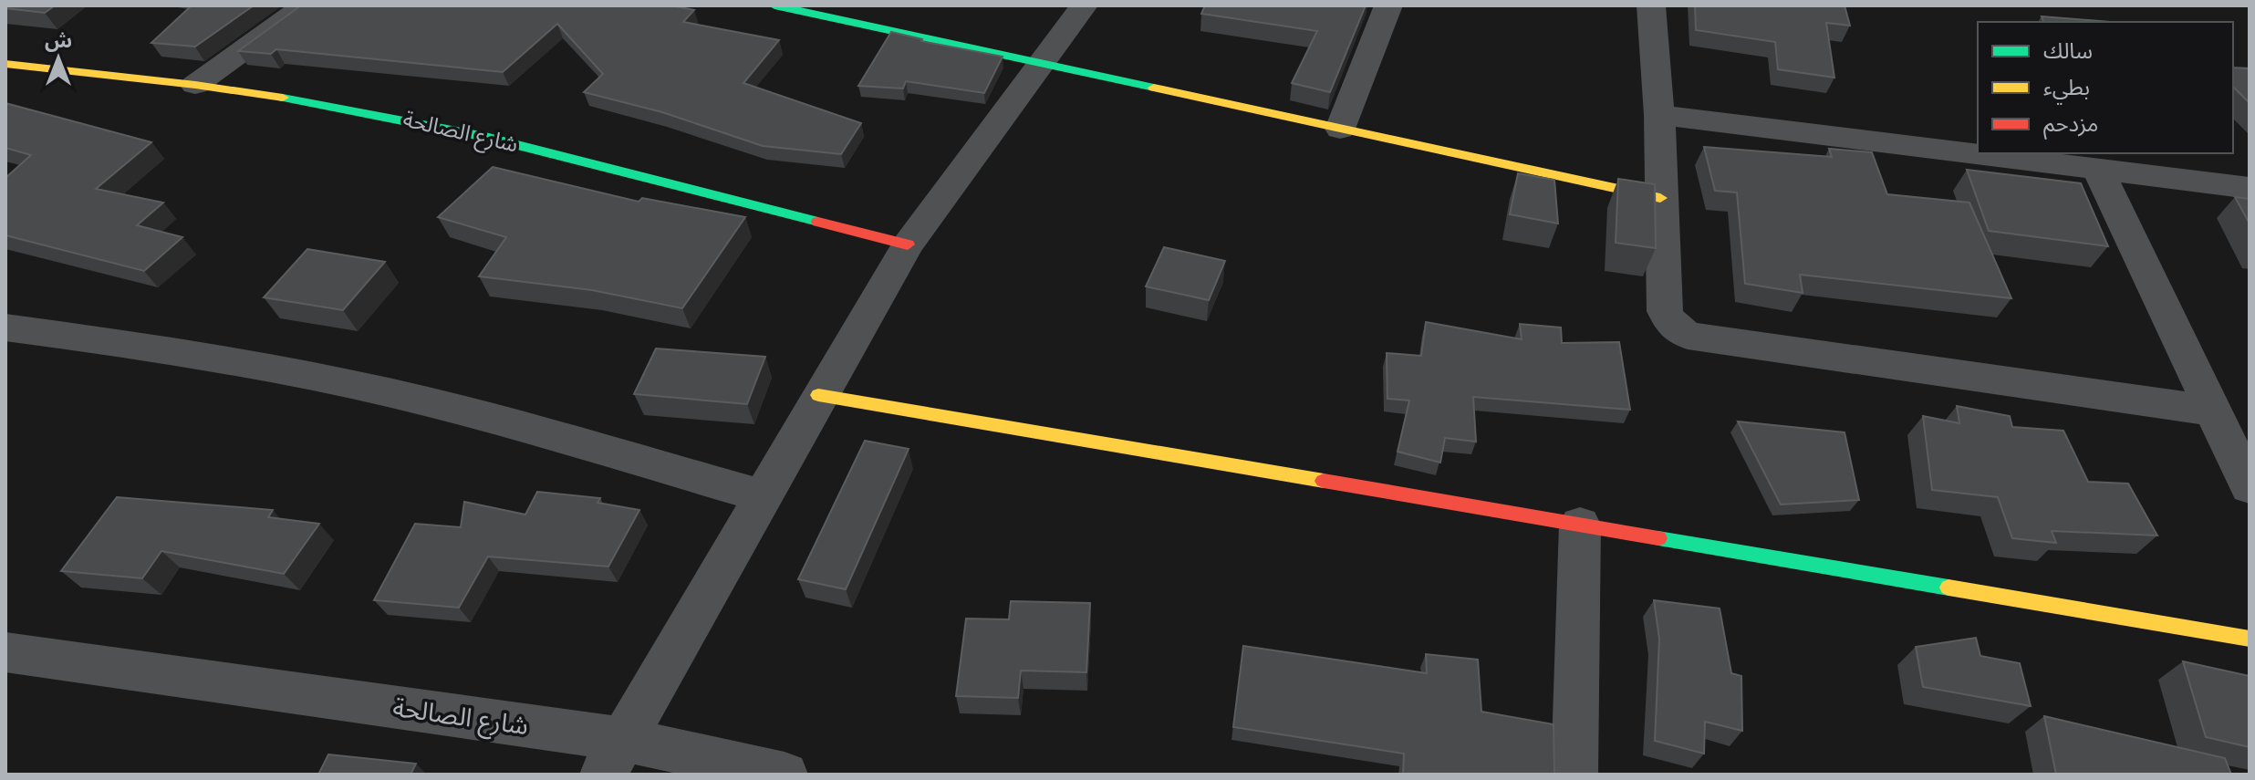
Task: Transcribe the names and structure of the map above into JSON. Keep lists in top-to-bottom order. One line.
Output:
{"streets":{"street":["شارع الصالحة"]},"legend":["سالك","بطيء","مزدحم"],"north":"top"}
